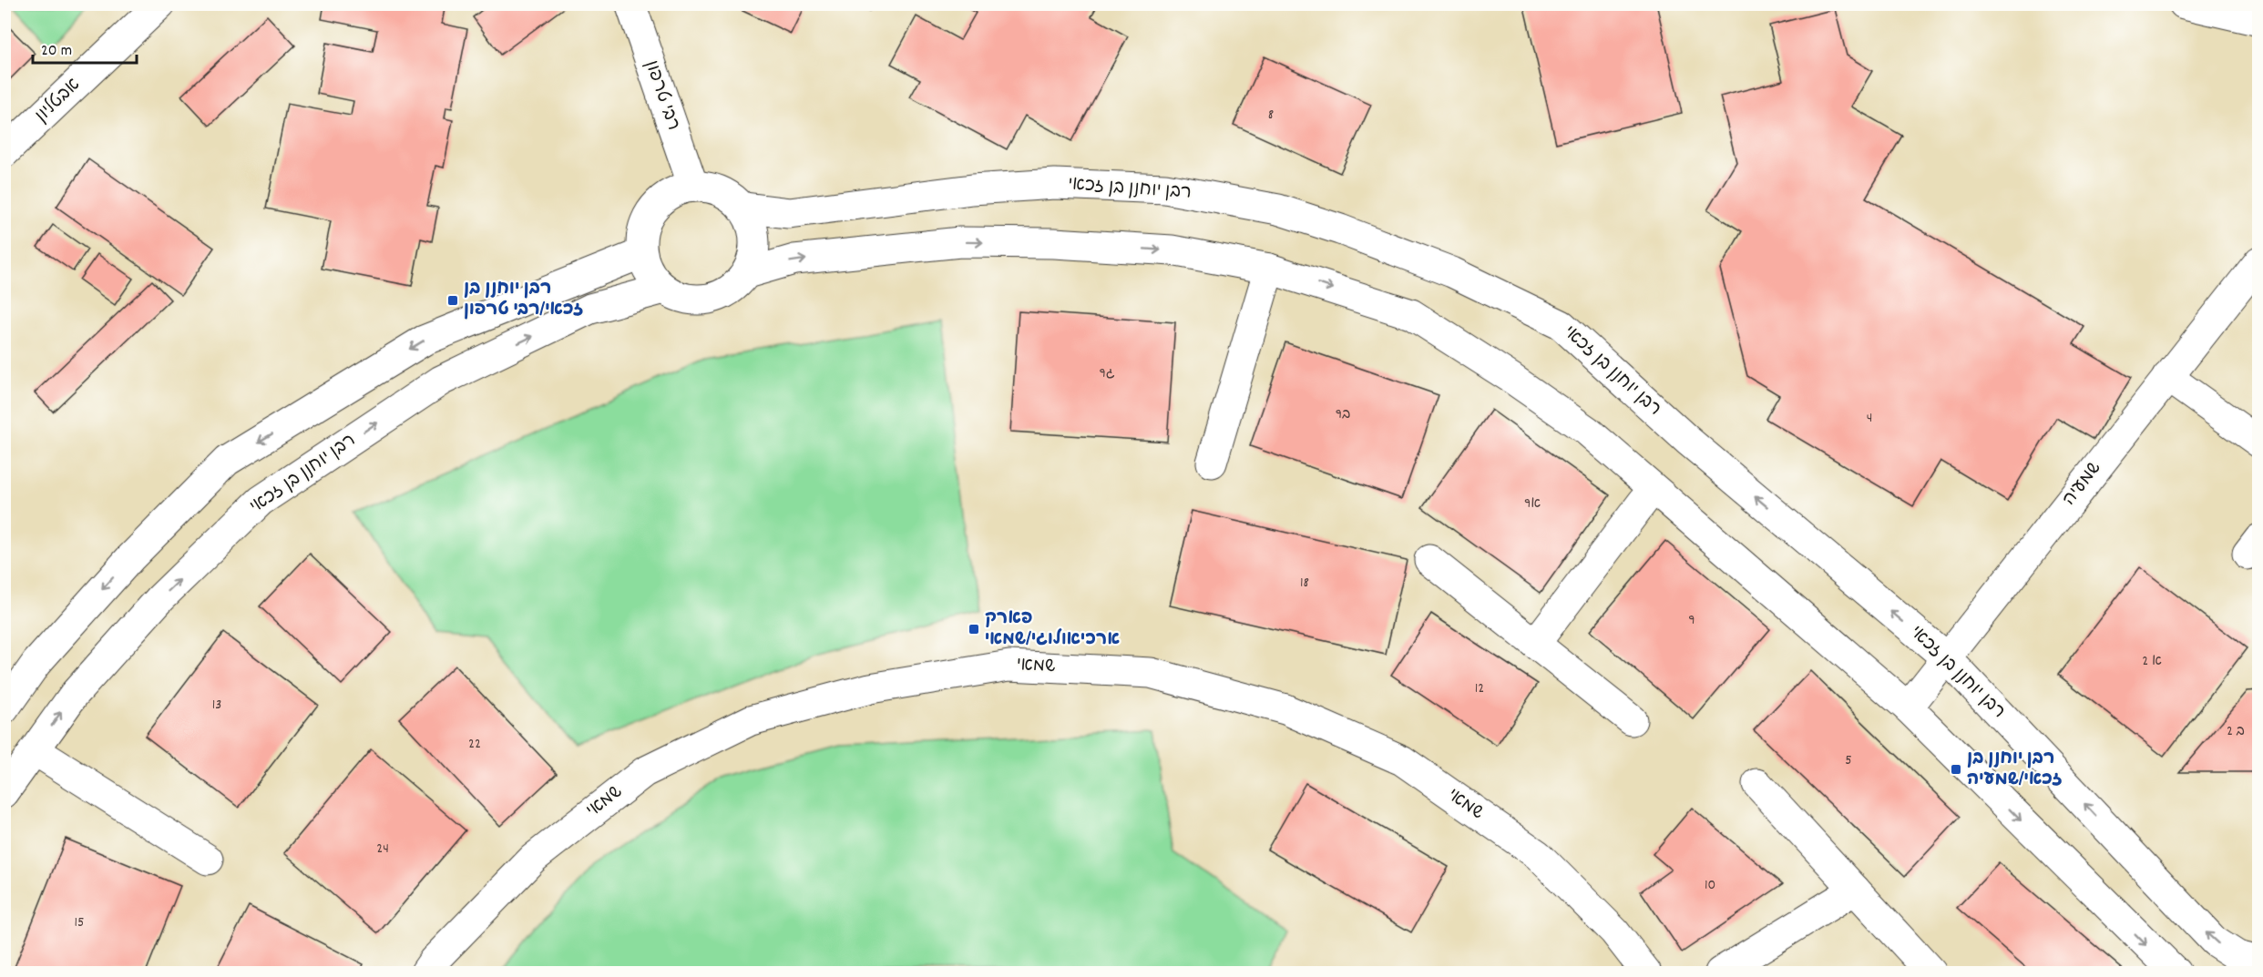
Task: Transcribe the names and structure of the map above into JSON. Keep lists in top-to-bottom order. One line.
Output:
{"streets":{"street":["רבי טרפון","אבטליון","רבן יוחנן בן זכאי","שמעיה","שמאי"]},"crossings":[["רבי טרפון","רבן יוחנן בן זכאי"],["רבן יוחנן בן זכאי","שמעיה"]],"places":{"transit":["רבן יוחנן בן זכאי/רבי טרפון","פארק ארכיאולוגי/שמאי","רבן יוחנן בן זכאי/שמעיה"]},"house_numbers":["8","9ג","9ב","4","9א","18","9","2 א","12","13","2 ב","22","5","24","10","15"],"scale_bar":"20 m"}
